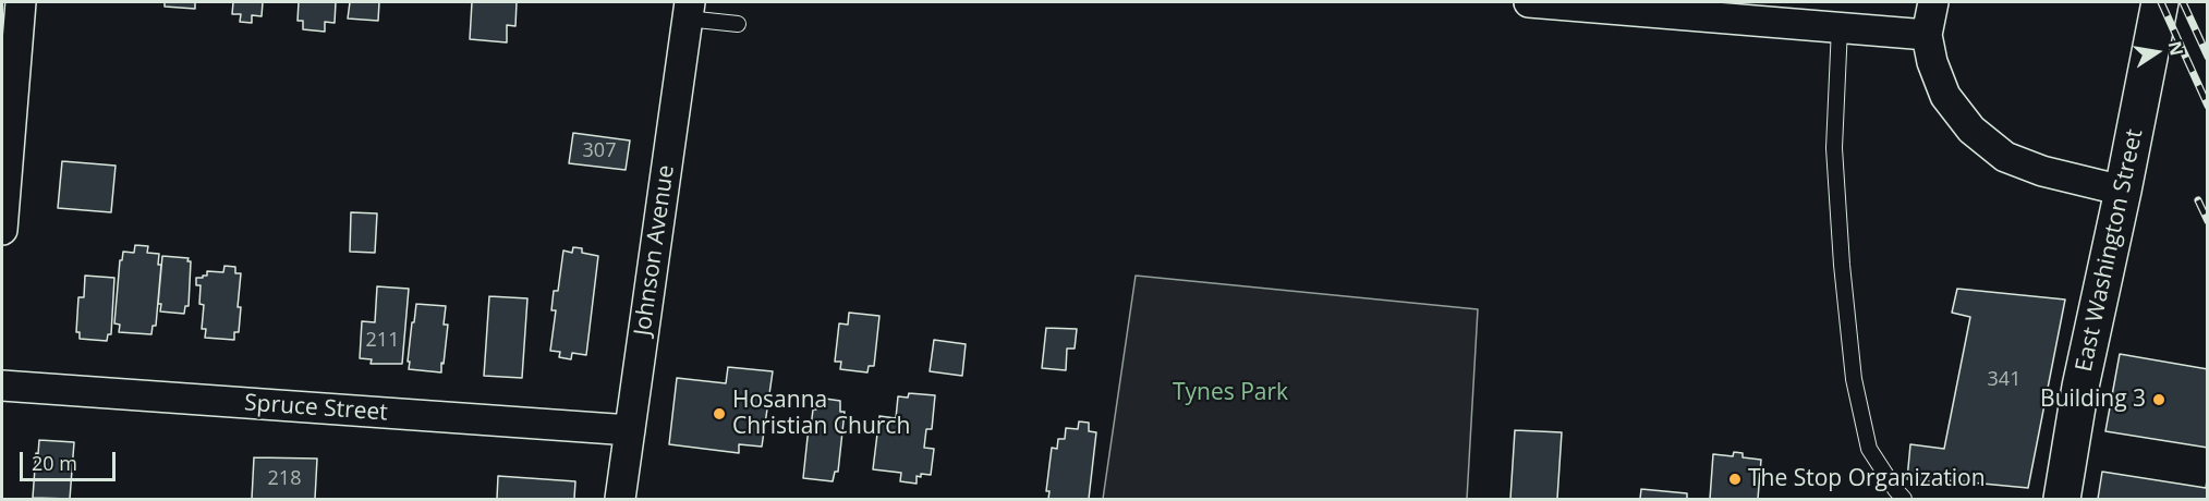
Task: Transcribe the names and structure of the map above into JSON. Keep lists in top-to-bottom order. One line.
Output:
{"streets":{"main road":["East Washington Street"],"street":["Johnson Avenue","Spruce Street"]},"crossings":[["Johnson Avenue","Spruce Street"]],"parks":["Tynes Park"],"places":["Building 3","Hosanna Christian Church","The Stop Organization"],"house_numbers":["307","211","341","218"],"scale_bar":"20 m","north":"right"}
